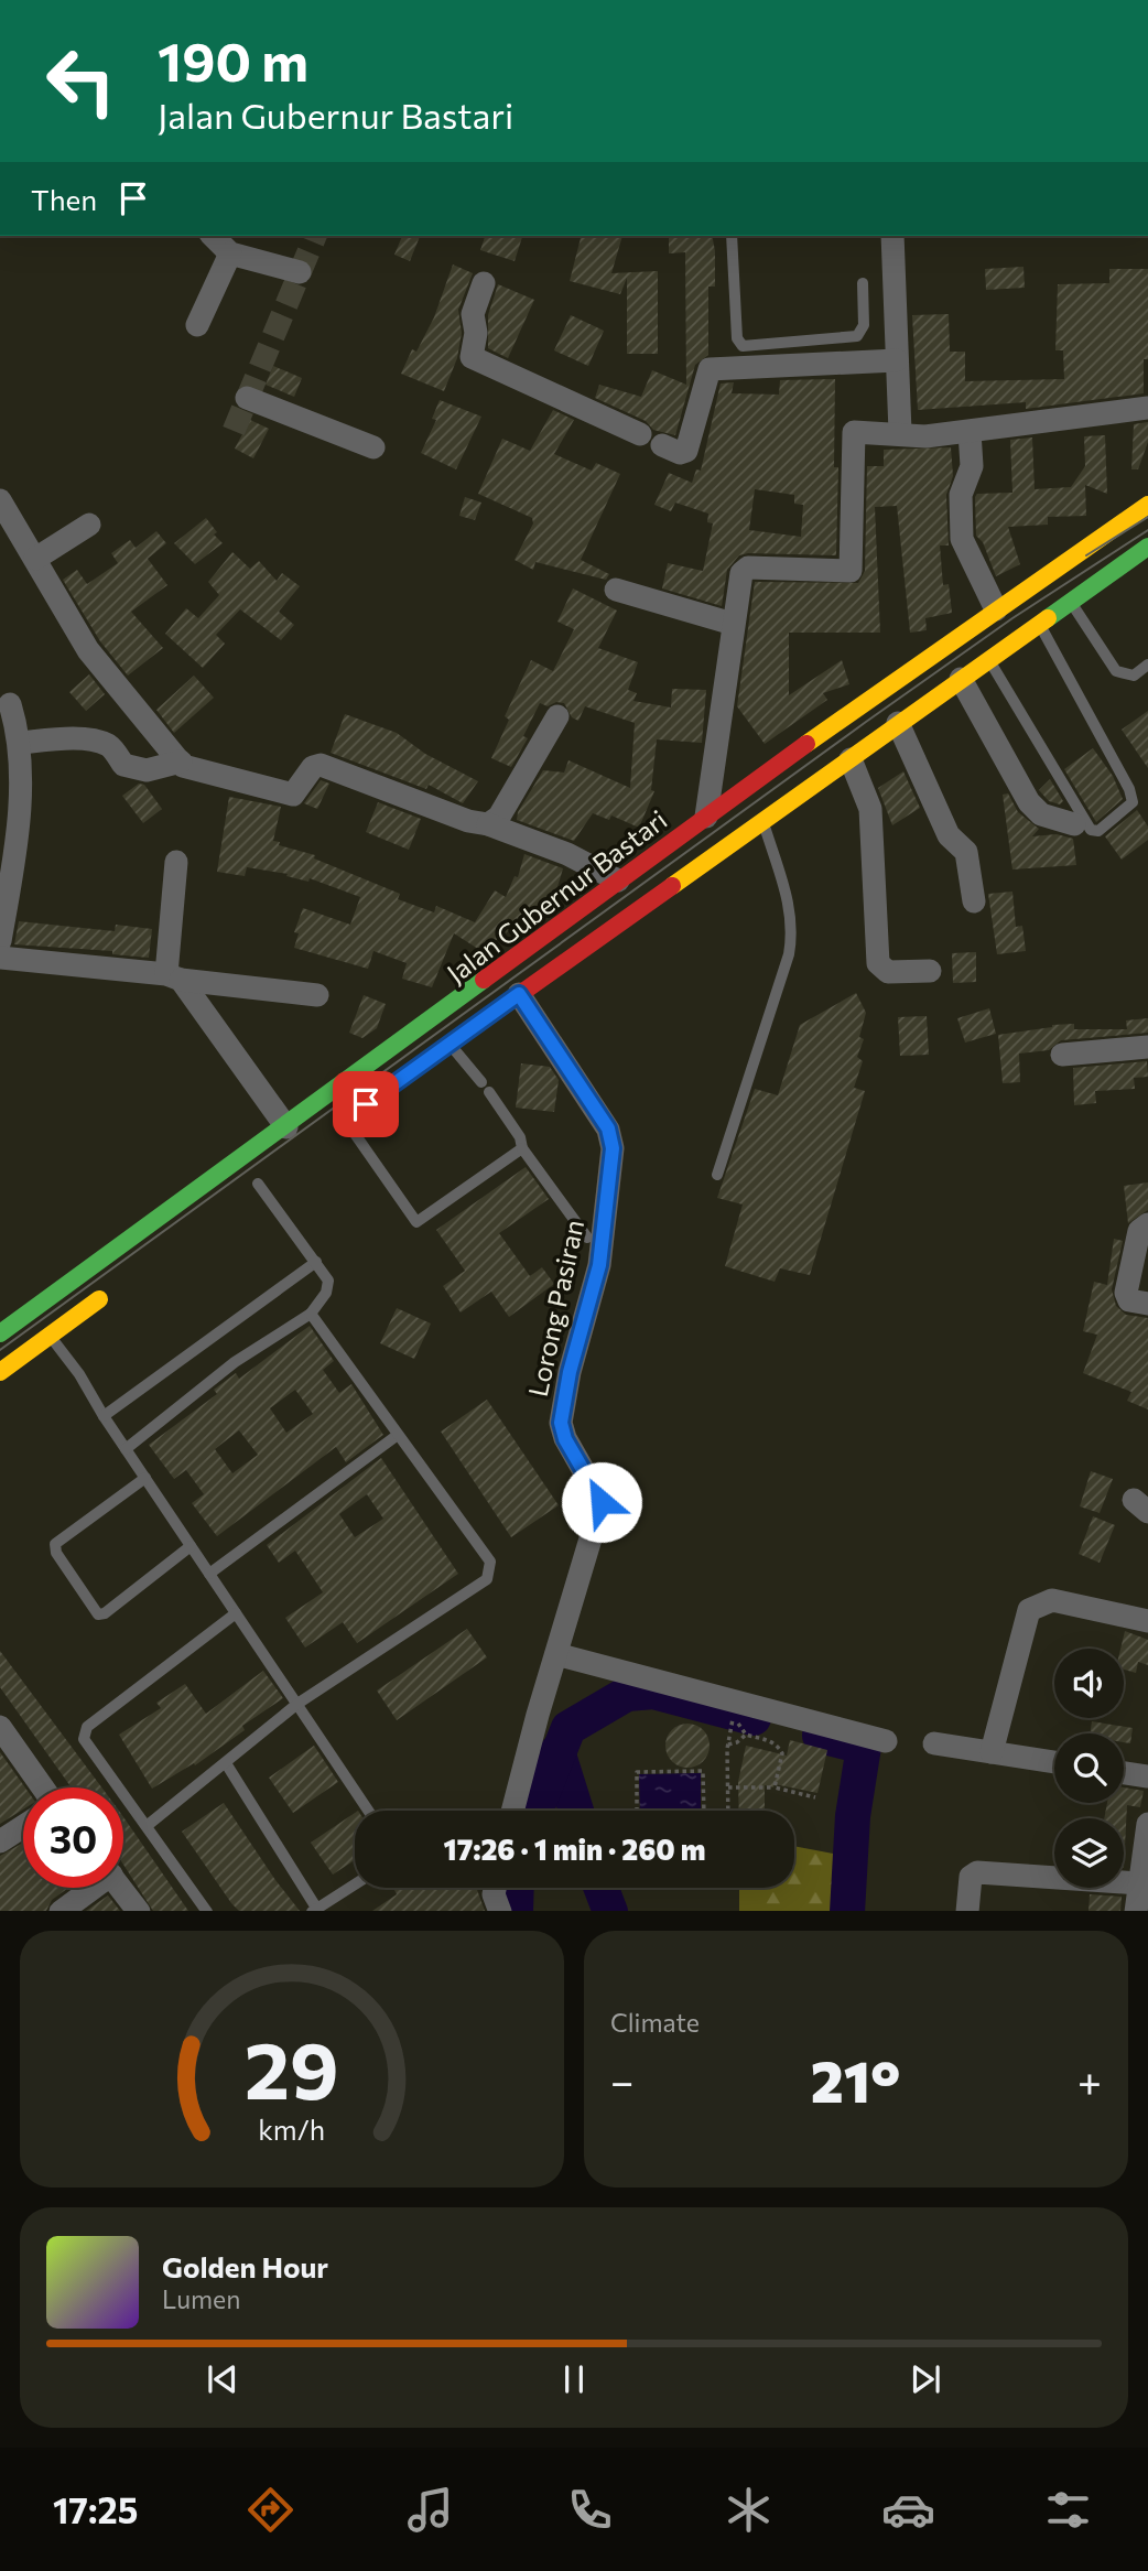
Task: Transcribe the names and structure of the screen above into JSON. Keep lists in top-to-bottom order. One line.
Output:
{"streets":{"highway":["Jalan Gubernur Bastari"],"street":["Lorong Pasiran"]},"crossings":[["Jalan Gubernur Bastari","Lorong Pasiran"]],"page":{"turn":["190 m","Jalan Gubernur Bastari"],"then":"Then","limit":"30","trip":"17:26 · 1 min · 260 m","tile":"Climate","heat":["−","21°","+"],"song":["Golden Hour","Lumen"],"tabs":"17:25","gauge":["29","km/h"]}}
